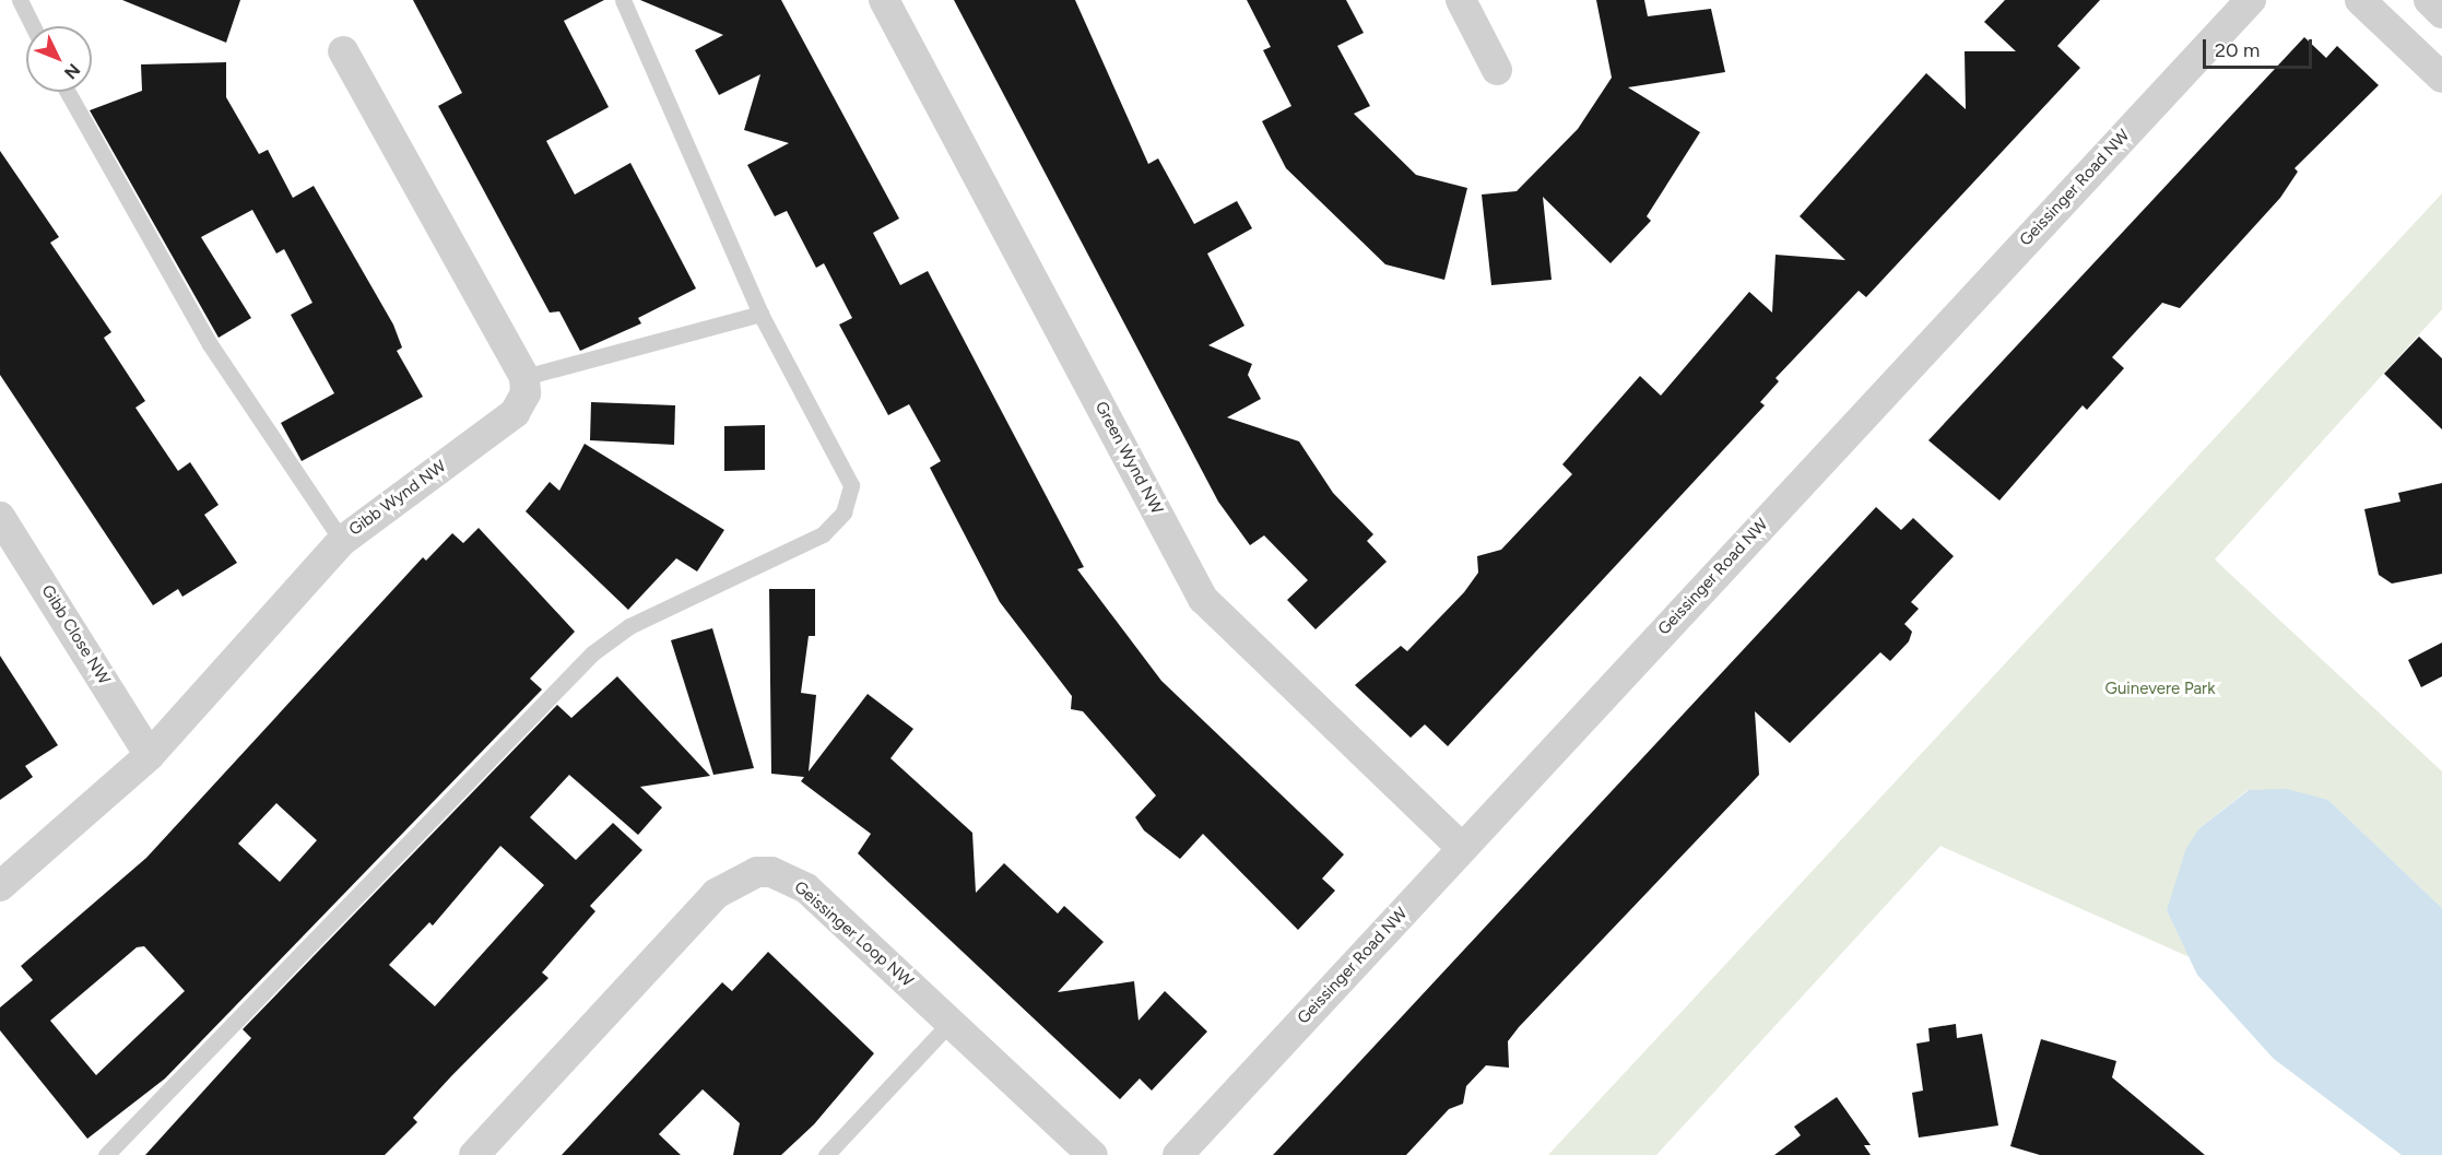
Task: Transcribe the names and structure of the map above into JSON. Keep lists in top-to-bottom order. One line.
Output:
{"streets":{"street":["Geissinger Road NW","Green Wynd NW","Gibb Wynd NW","Gibb Close NW","Geissinger Loop NW"]},"crossings":[["Geissinger Road NW","Green Wynd NW"],["Gibb Wynd NW","Gibb Close NW"]],"parks":["Guinevere Park"],"scale_bar":"20 m","north":"bottom right"}
